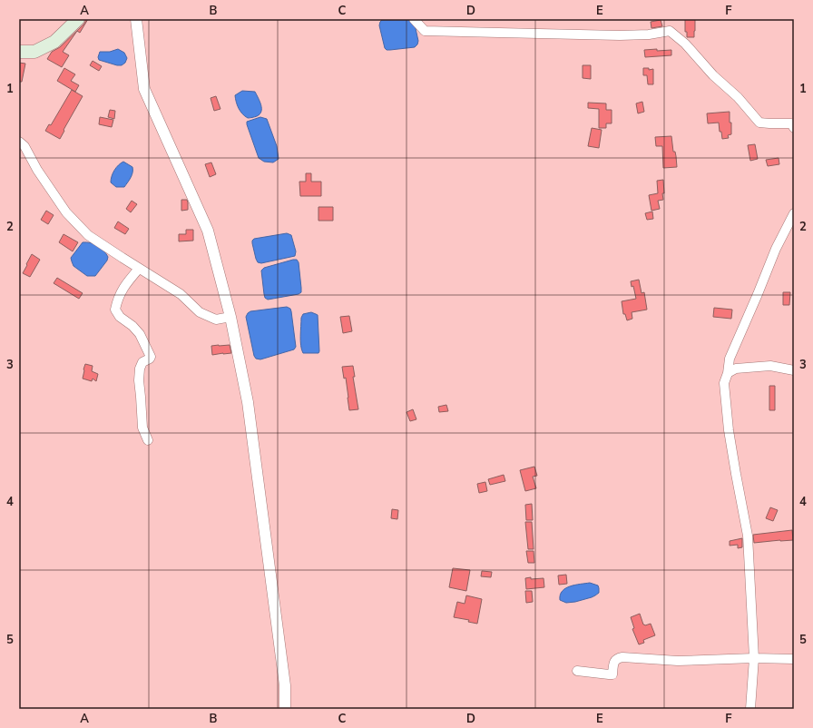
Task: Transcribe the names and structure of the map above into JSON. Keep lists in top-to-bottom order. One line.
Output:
{"grid":{"columns":["A","B","C","D","E","F"],"rows":["1","2","3","4","5"]}}
